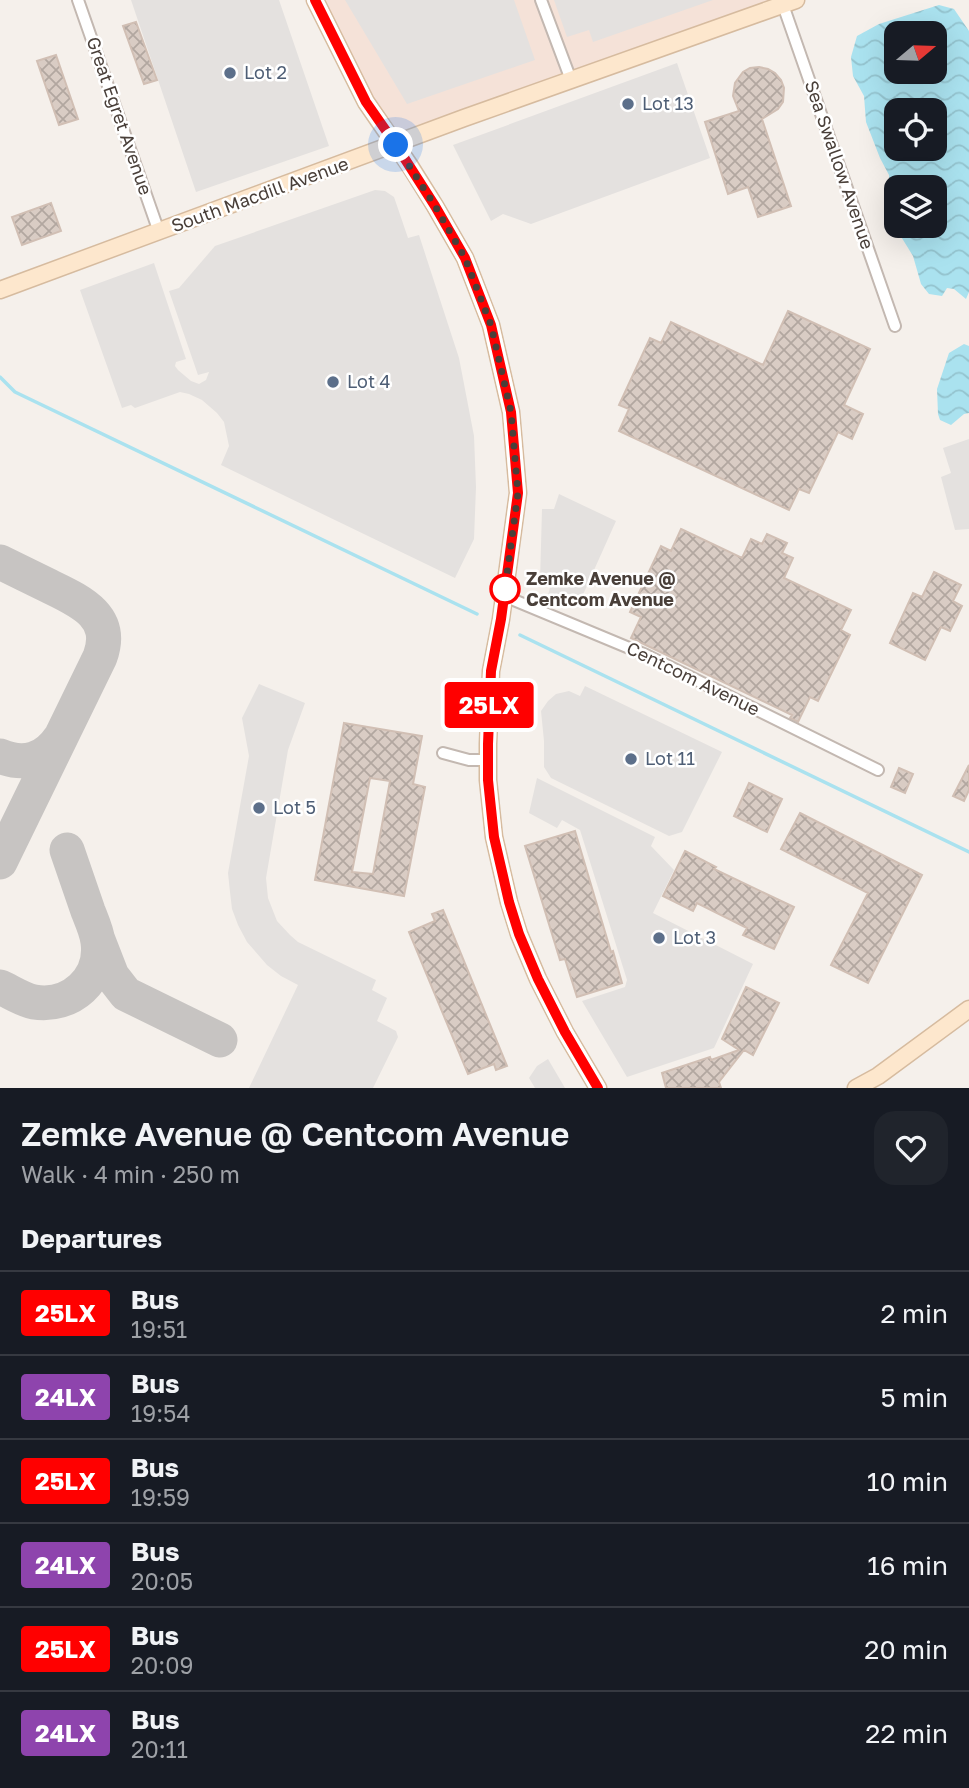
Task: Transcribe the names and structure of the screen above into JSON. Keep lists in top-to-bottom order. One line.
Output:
{"streets":{"street":["Great Egret Avenue","Sea Swallow Avenue","South Macdill Avenue","Centcom Avenue"]},"crossings":[["Great Egret Avenue","South Macdill Avenue"],["Sea Swallow Avenue","South Macdill Avenue"]],"places":["Lot 2","Lot 13","Lot 4","Zemke Avenue @ Centcom Avenue","Lot 11","Lot 5","Lot 3"],"lines":["bus line 25LX"],"north":"right","page":{"on_map":"25LX","heading":[["Zemke Avenue @ Centcom Avenue","Walk · 4 min · 250 m"],"Departures"],"list":[{"mark":"25LX","name":"Bus","note":"19:51","value":"2 min"},{"mark":"24LX","name":"Bus","note":"19:54","value":"5 min"},{"mark":"25LX","name":"Bus","note":"19:59","value":"10 min"},{"mark":"24LX","name":"Bus","note":"20:05","value":"16 min"},{"mark":"25LX","name":"Bus","note":"20:09","value":"20 min"},{"mark":"24LX","name":"Bus","note":"20:11","value":"22 min"}]}}
